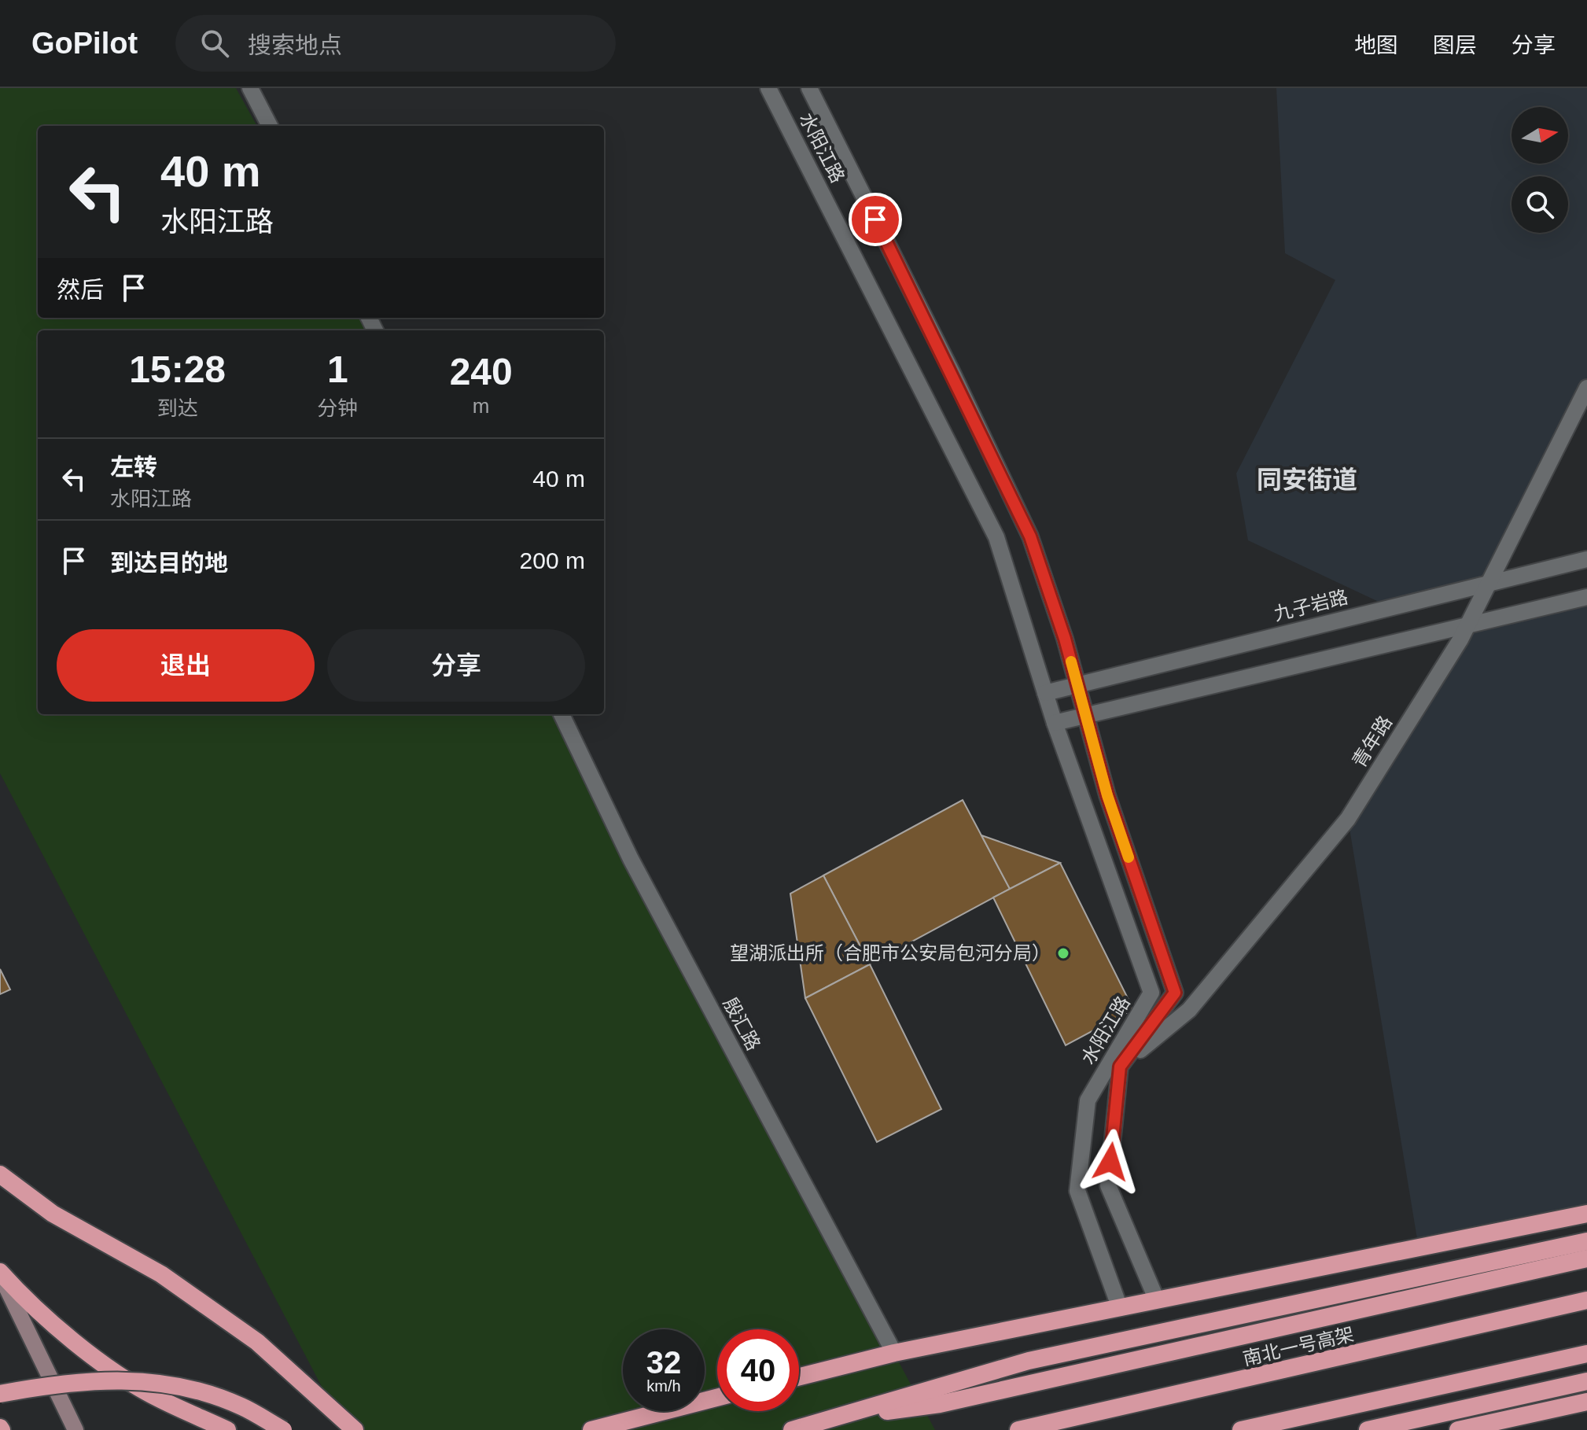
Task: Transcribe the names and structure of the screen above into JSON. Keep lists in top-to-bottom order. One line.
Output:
{"streets":{"highway":["南北一号高架"],"street":["水阳江路","九子岩路","青年路","殷汇路"]},"crossings":[["水阳江路","九子岩路"],["水阳江路","青年路"],["九子岩路","青年路"]],"districts":["同安街道"],"places":["望湖派出所（合肥市公安局包河分局）"],"north":"right","page":{"header":"GoPilot","search":"搜索地点","nav":["地图","图层","分享"],"turn":["40 m","水阳江路"],"then":"然后","eta":["15:28","到达","1","分钟","240","m"],"list":[{"name":"左转","note":"水阳江路","value":"40 m"},{"name":"到达目的地","value":"200 m"}],"buttons":["退出","分享"],"speed":"32 km/h","limit":"40"}}
